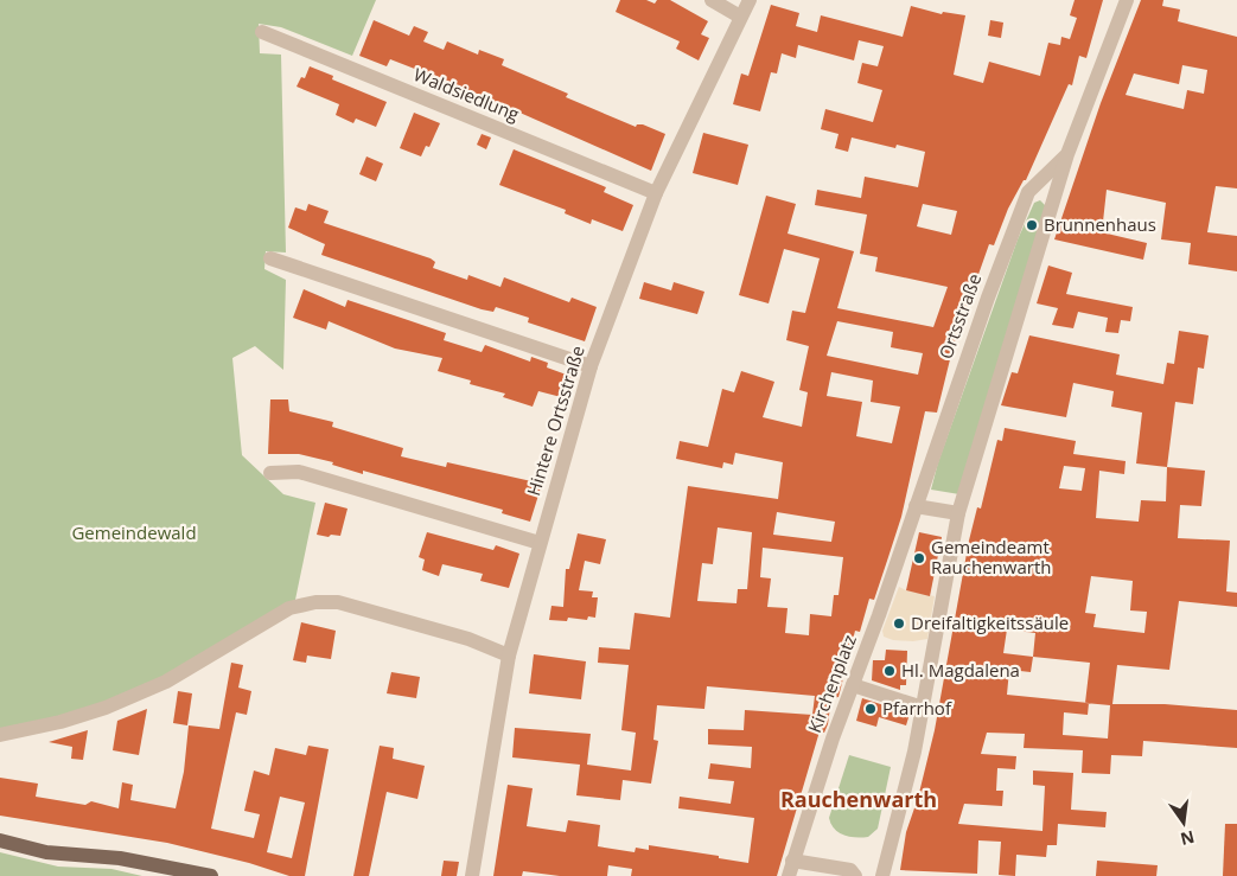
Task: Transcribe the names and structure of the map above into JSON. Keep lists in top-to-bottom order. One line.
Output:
{"streets":{"street":["Waldsiedlung","Ortsstraße","Hintere Ortsstraße","Kirchenplatz"]},"crossings":[["Waldsiedlung","Hintere Ortsstraße"],["Ortsstraße","Kirchenplatz"]],"districts":["Rauchenwarth"],"parks":["Gemeindewald"],"places":["Brunnenhaus","Gemeindeamt Rauchenwarth","Dreifaltigkeitssäule","Hl. Magdalena","Pfarrhof"],"north":"bottom"}
